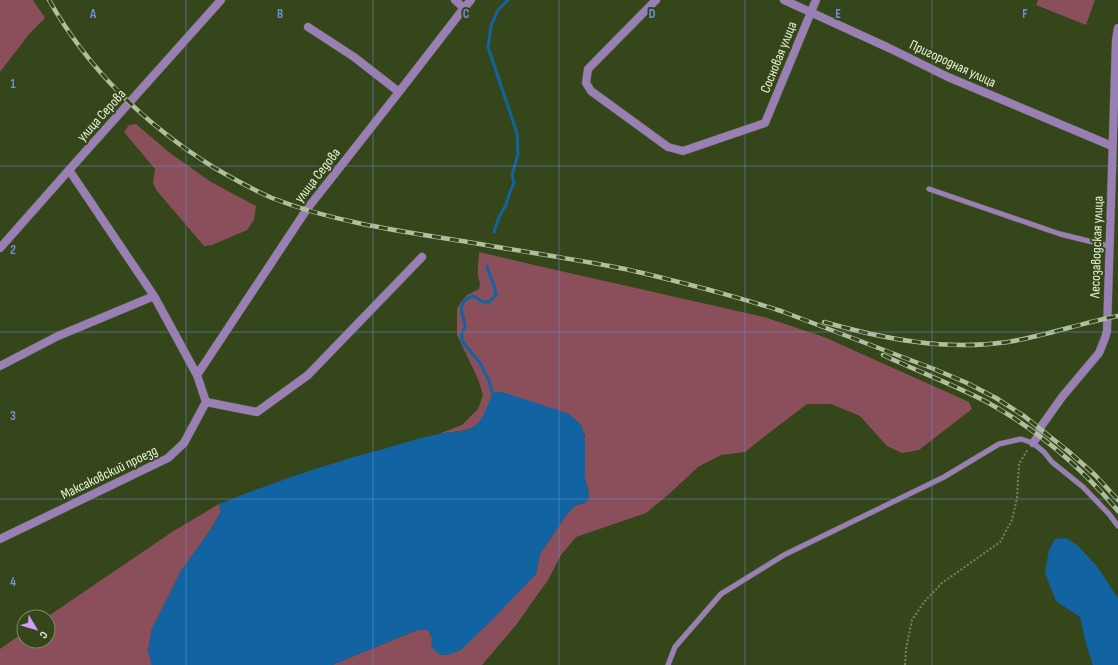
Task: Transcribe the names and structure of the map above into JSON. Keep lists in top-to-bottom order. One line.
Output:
{"streets":{"street":["Сосновая улица","Пригородная улица","улица Серова","улица Седова","Лесозаводская улица","Максаковский проезд"]},"crossings":[["Сосновая улица","Пригородная улица"],["Пригородная улица","Лесозаводская улица"]],"north":"bottom right","grid":{"columns":["A","B","C","D","E","F"],"rows":["1","2","3","4"]}}
